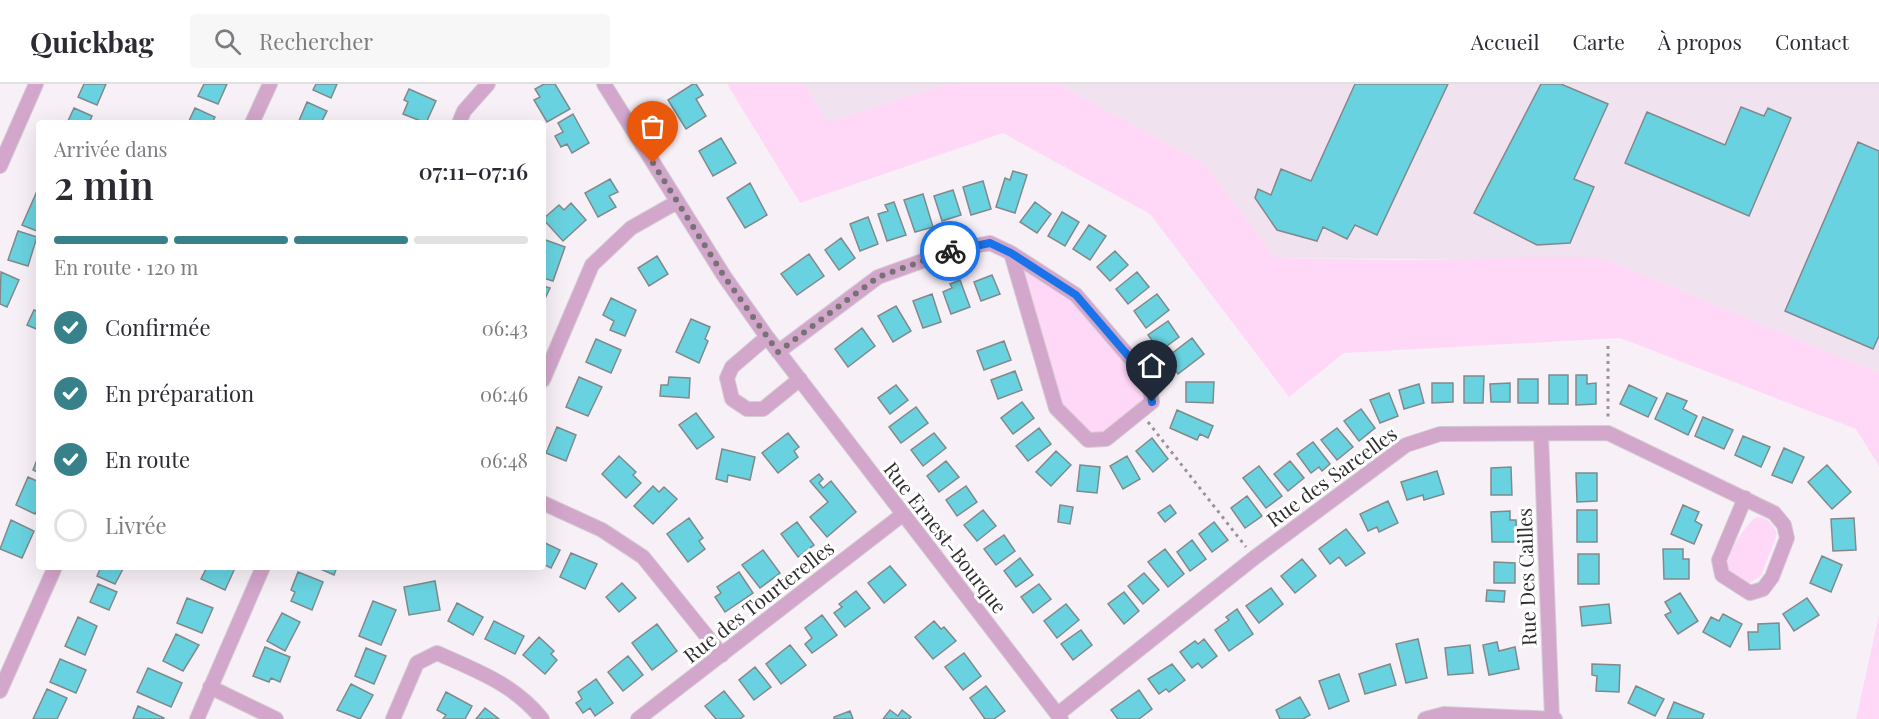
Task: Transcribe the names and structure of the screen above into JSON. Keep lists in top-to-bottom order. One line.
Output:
{"streets":{"street":["Rue des Sarcelles","Rue Ernest-Bourque","Rue Des Cailles","Rue des Tourterelles"]},"crossings":[["Rue des Sarcelles","Rue Ernest-Bourque"],["Rue des Sarcelles","Rue Des Cailles"],["Rue Ernest-Bourque","Rue des Tourterelles"]],"page":{"header":"Quickbag","search":"Rechercher","nav":["Accueil","Carte","À propos","Contact"],"heading":["2 min","Arrivée dans","07:11–07:16"],"bar":"En route · 120 m","list":[["Confirmée","06:43"],["En préparation","06:46"],["En route","06:48"],"Livrée"]}}
